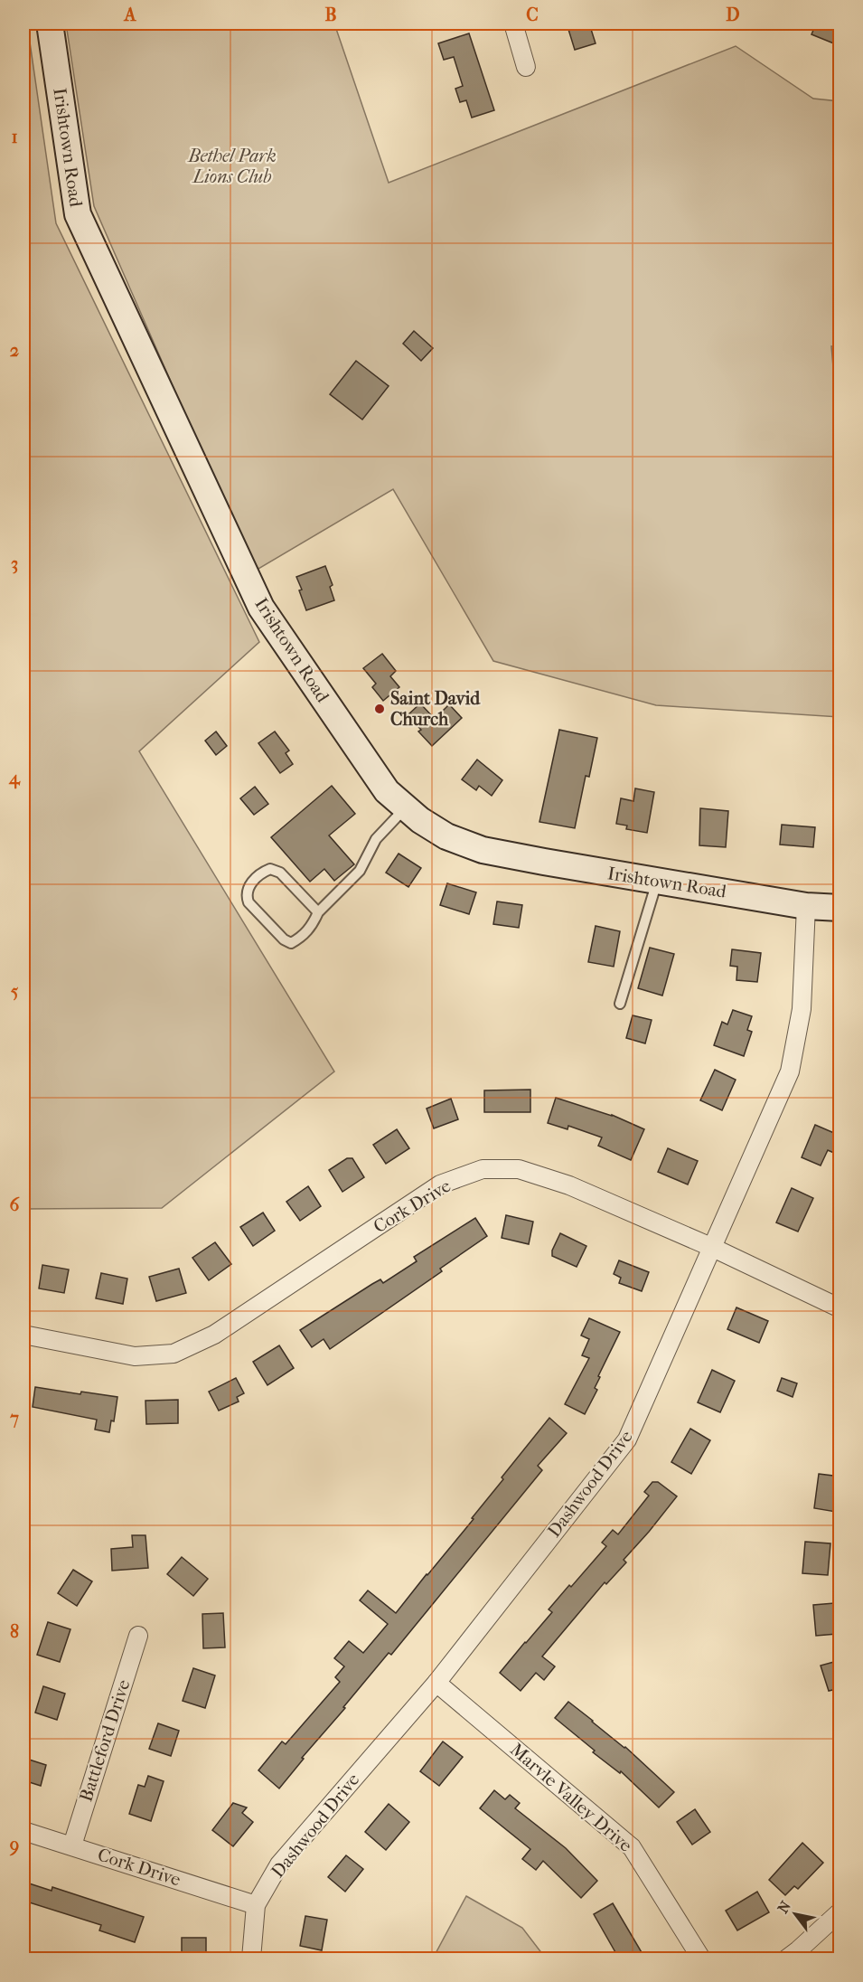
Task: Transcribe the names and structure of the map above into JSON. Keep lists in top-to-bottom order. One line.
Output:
{"streets":{"street":["Irishtown Road","Cork Drive","Dashwood Drive","Battleford Drive","Marvle Valley Drive"]},"crossings":[["Irishtown Road","Dashwood Drive"],["Cork Drive","Dashwood Drive"],["Cork Drive","Battleford Drive"],["Dashwood Drive","Marvle Valley Drive"]],"parks":["Bethel Park Lions Club"],"places":["Saint David Church"],"north":"top left","grid":{"columns":["A","B","C","D"],"rows":["1","2","3","4","5","6","7","8","9"]}}
